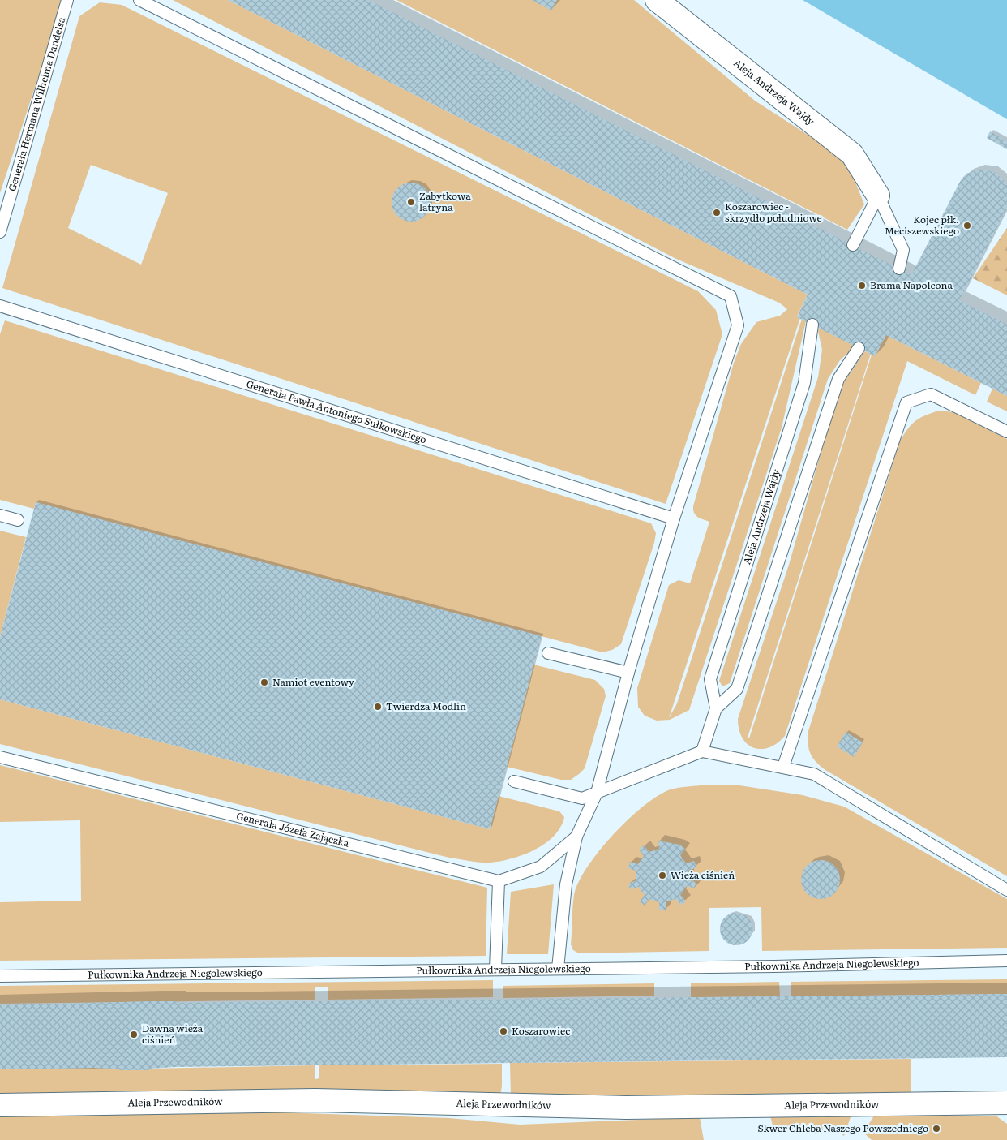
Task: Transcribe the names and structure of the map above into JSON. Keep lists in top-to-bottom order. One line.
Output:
{"streets":{"street":["Aleja Andrzeja Wajdy","Aleja Przewodników"],"lane":["Generała Hermana Wilhelma Dandelsa","Generała Pawła Antoniego Sułkowskiego","Generała Józefa Zajączka","Pułkownika Andrzeja Niegolewskiego"]},"places":["Zabytkowa latryna","Koszarowiec - skrzydło południowe","Kojec płk. Meciszewskiego","Brama Napoleona","Namiot eventowy","Twierdza Modlin","Wieża ciśnień","Koszarowiec","Dawna wieża ciśnień","Skwer Chleba Naszego Powszedniego"]}
